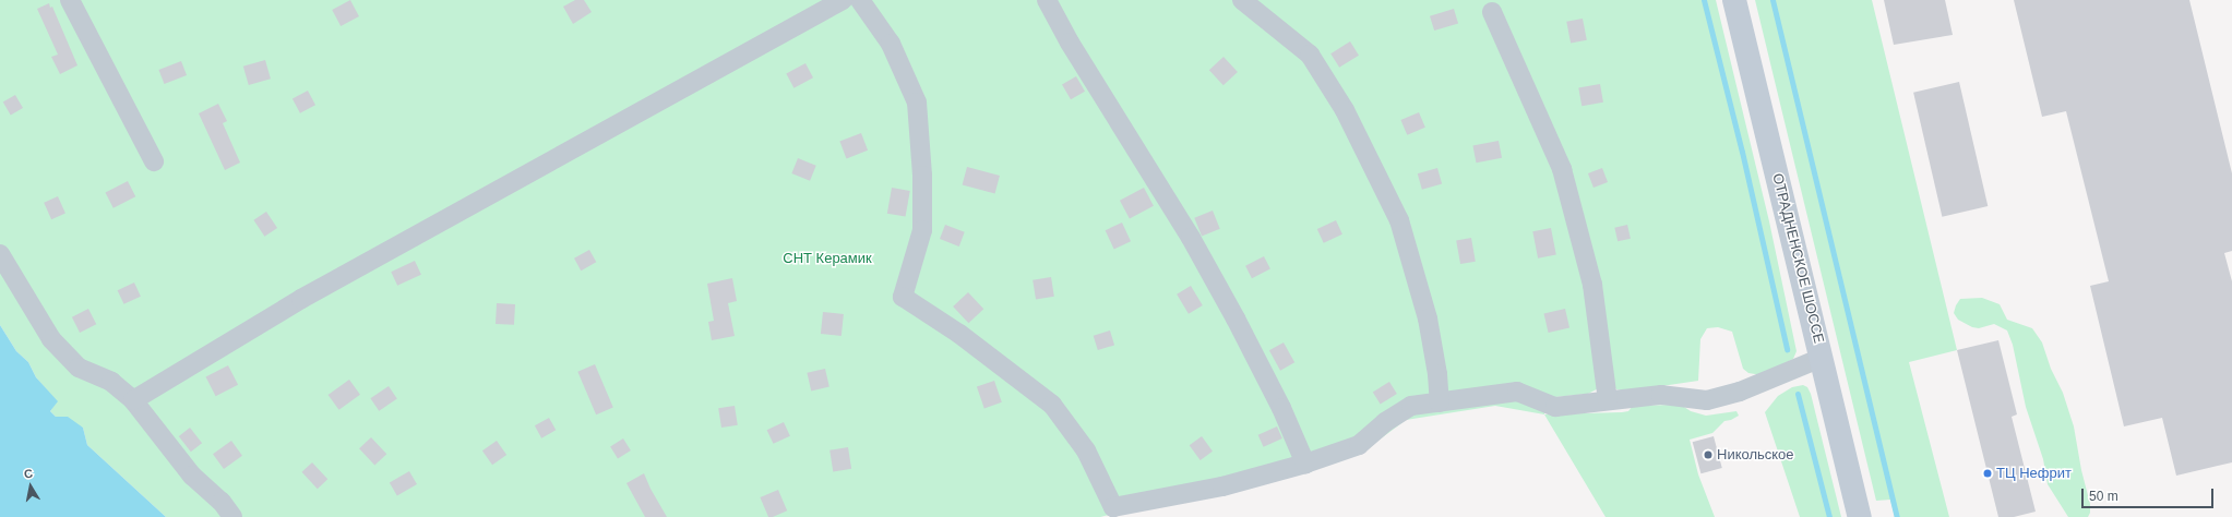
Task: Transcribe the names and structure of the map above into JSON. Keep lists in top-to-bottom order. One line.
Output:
{"streets":{"main road":["ОТРАДНЕНСКОЕ ШОССЕ"]},"parks":["СНТ Керамик"],"places":["Никольское","ТЦ Нефрит"],"scale_bar":"50 m","north":"top"}
